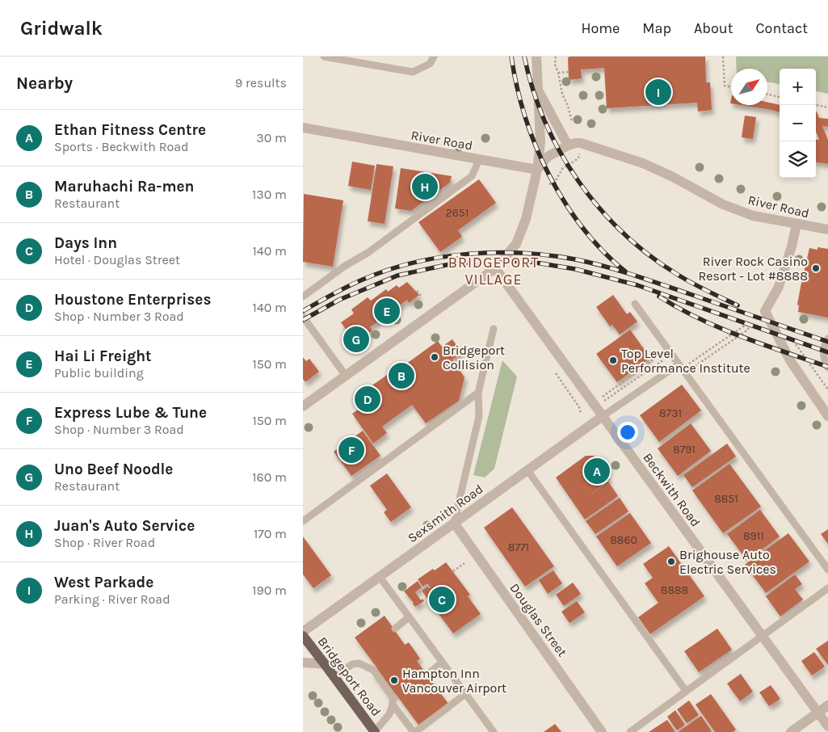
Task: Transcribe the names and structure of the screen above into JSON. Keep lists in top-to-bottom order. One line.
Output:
{"streets":{"main road":["Bridgeport Road"],"street":["River Road","Beckwith Road","Sexsmith Road","Douglas Street"]},"crossings":[["Beckwith Road","Sexsmith Road"],["Sexsmith Road","Douglas Street"]],"districts":["BRIDGEPORT VILLAGE"],"places":["River Rock Casino Resort - Lot #8888","Bridgeport Collision","Top Level Performance Institute","Brighouse Auto Electric Services","Hampton Inn Vancouver Airport"],"house_numbers":["2651","8731","8791","8851","8911","8860","8771","8888"],"north":"top right","page":{"header":"Gridwalk","nav":["Home","Map","About","Contact"],"heading":["Nearby","9 results"],"map_buttons":["+","−"],"pins":["I","H","E","G","B","D","F","A","C"],"list":[{"mark":"A","name":"Ethan Fitness Centre","note":"Sports · Beckwith Road","value":"30 m"},{"mark":"B","name":"Maruhachi Ra-men","note":"Restaurant","value":"130 m"},{"mark":"C","name":"Days Inn","note":"Hotel · Douglas Street","value":"140 m"},{"mark":"D","name":"Houstone Enterprises","note":"Shop · Number 3 Road","value":"140 m"},{"mark":"E","name":"Hai Li Freight","note":"Public building","value":"150 m"},{"mark":"F","name":"Express Lube & Tune","note":"Shop · Number 3 Road","value":"150 m"},{"mark":"G","name":"Uno Beef Noodle","note":"Restaurant","value":"160 m"},{"mark":"H","name":"Juan's Auto Service","note":"Shop · River Road","value":"170 m"},{"mark":"I","name":"West Parkade","note":"Parking · River Road","value":"190 m"}]}}
